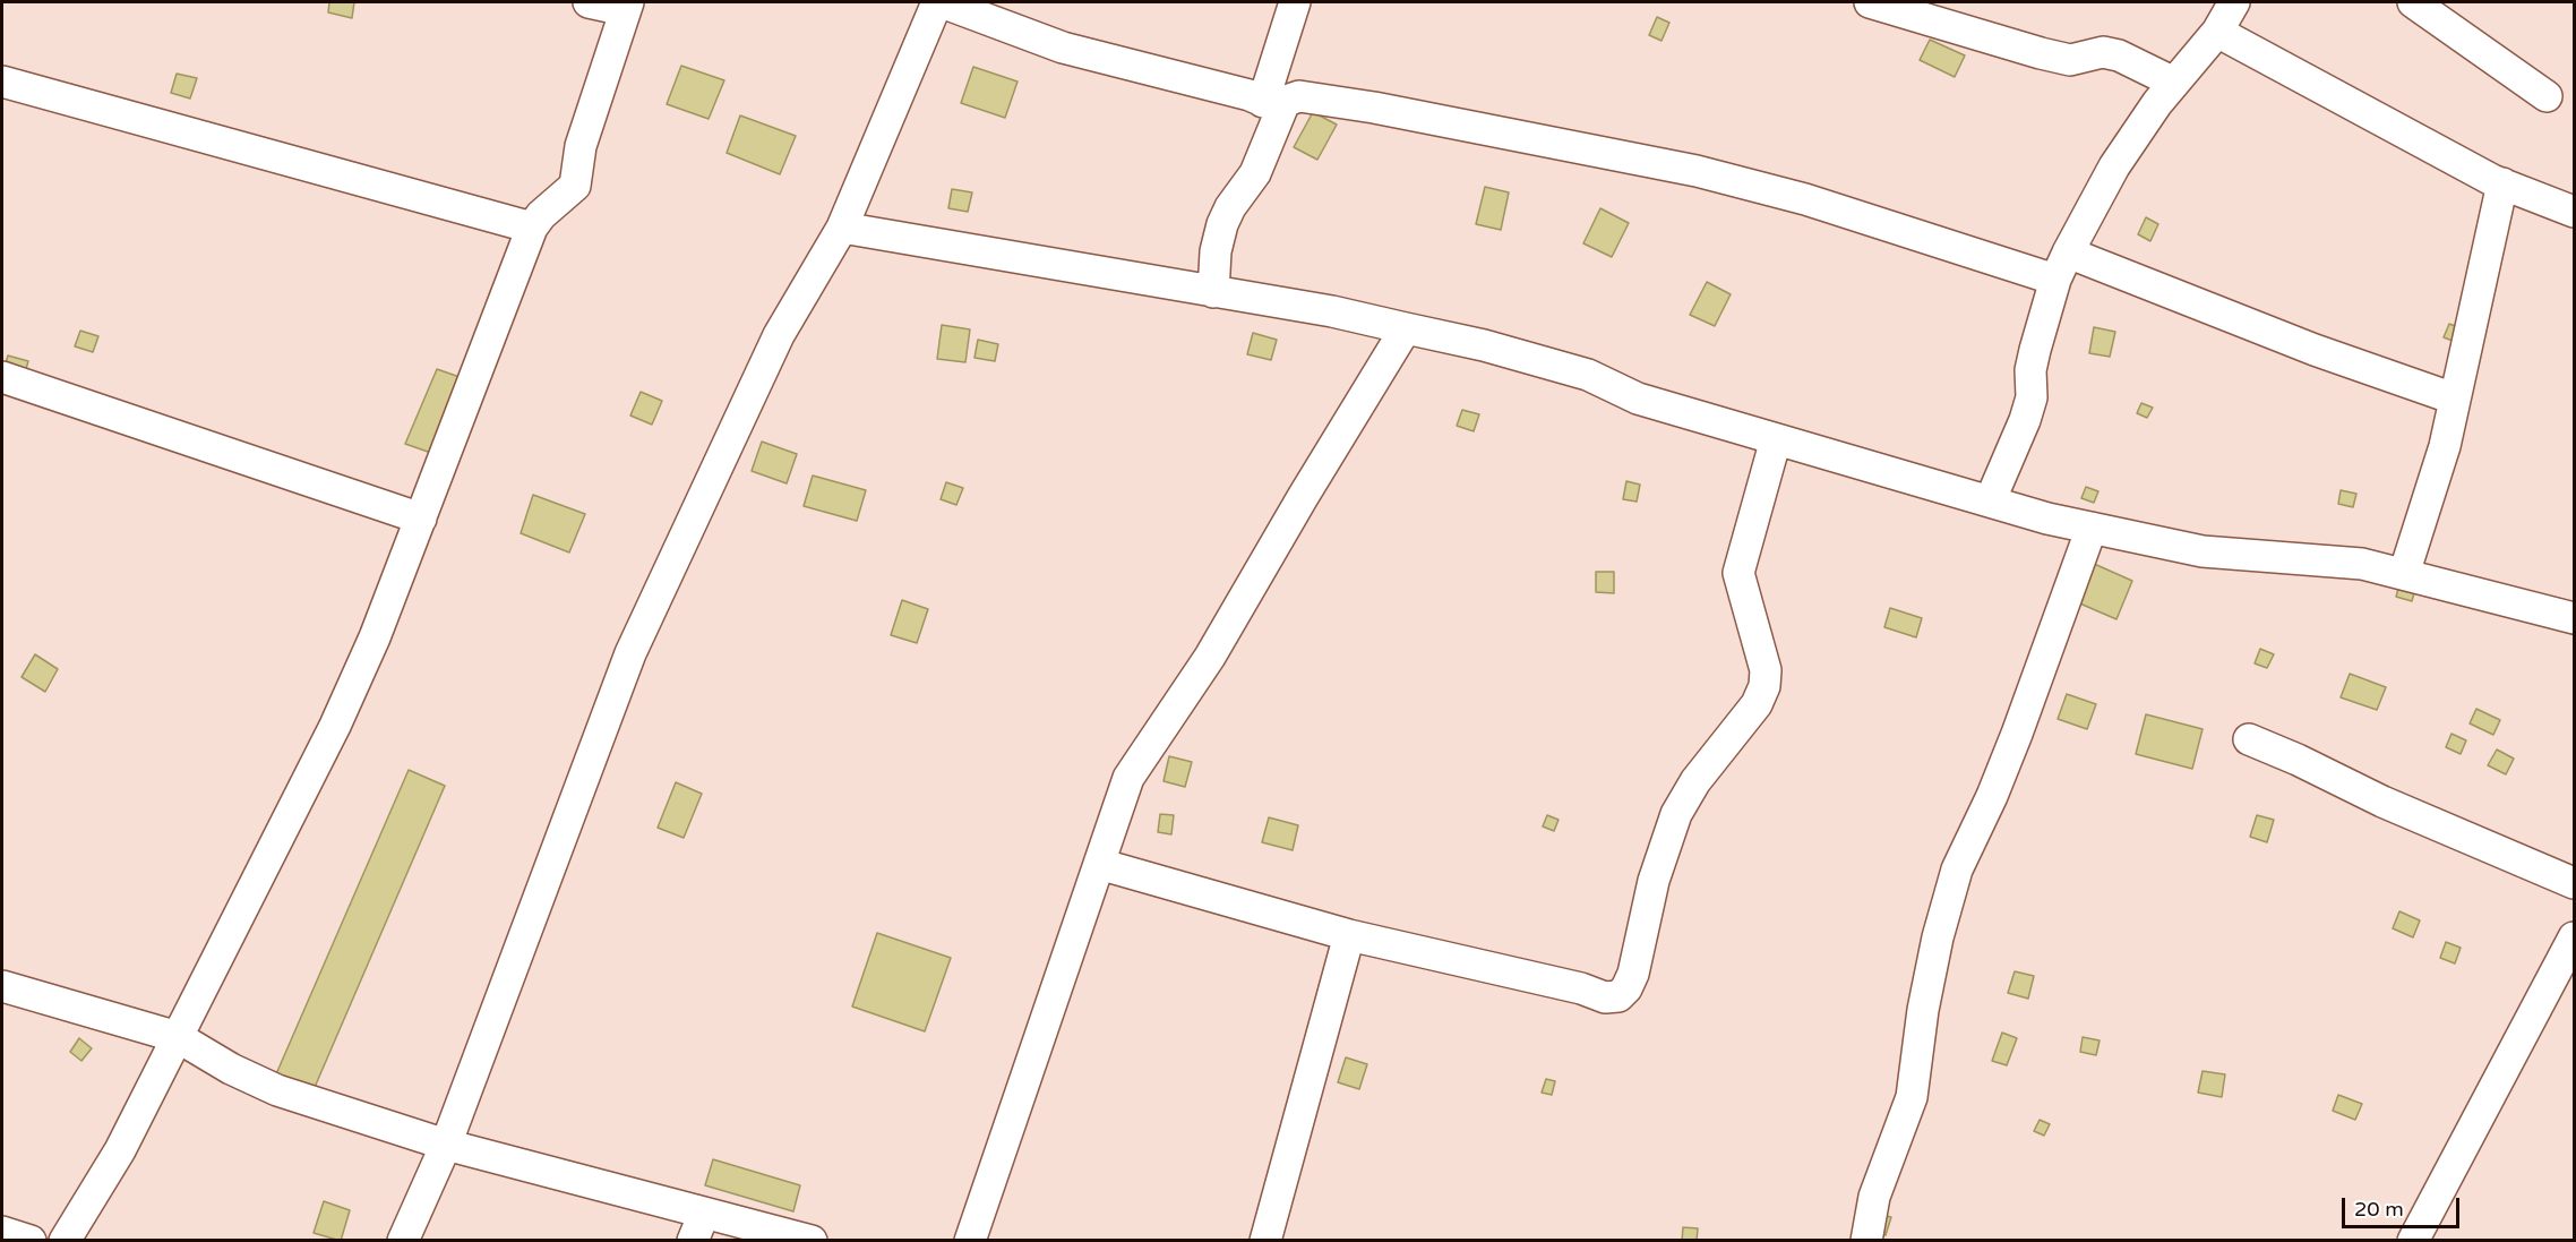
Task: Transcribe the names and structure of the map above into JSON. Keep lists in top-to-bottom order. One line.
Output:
{"scale_bar":"20 m"}
